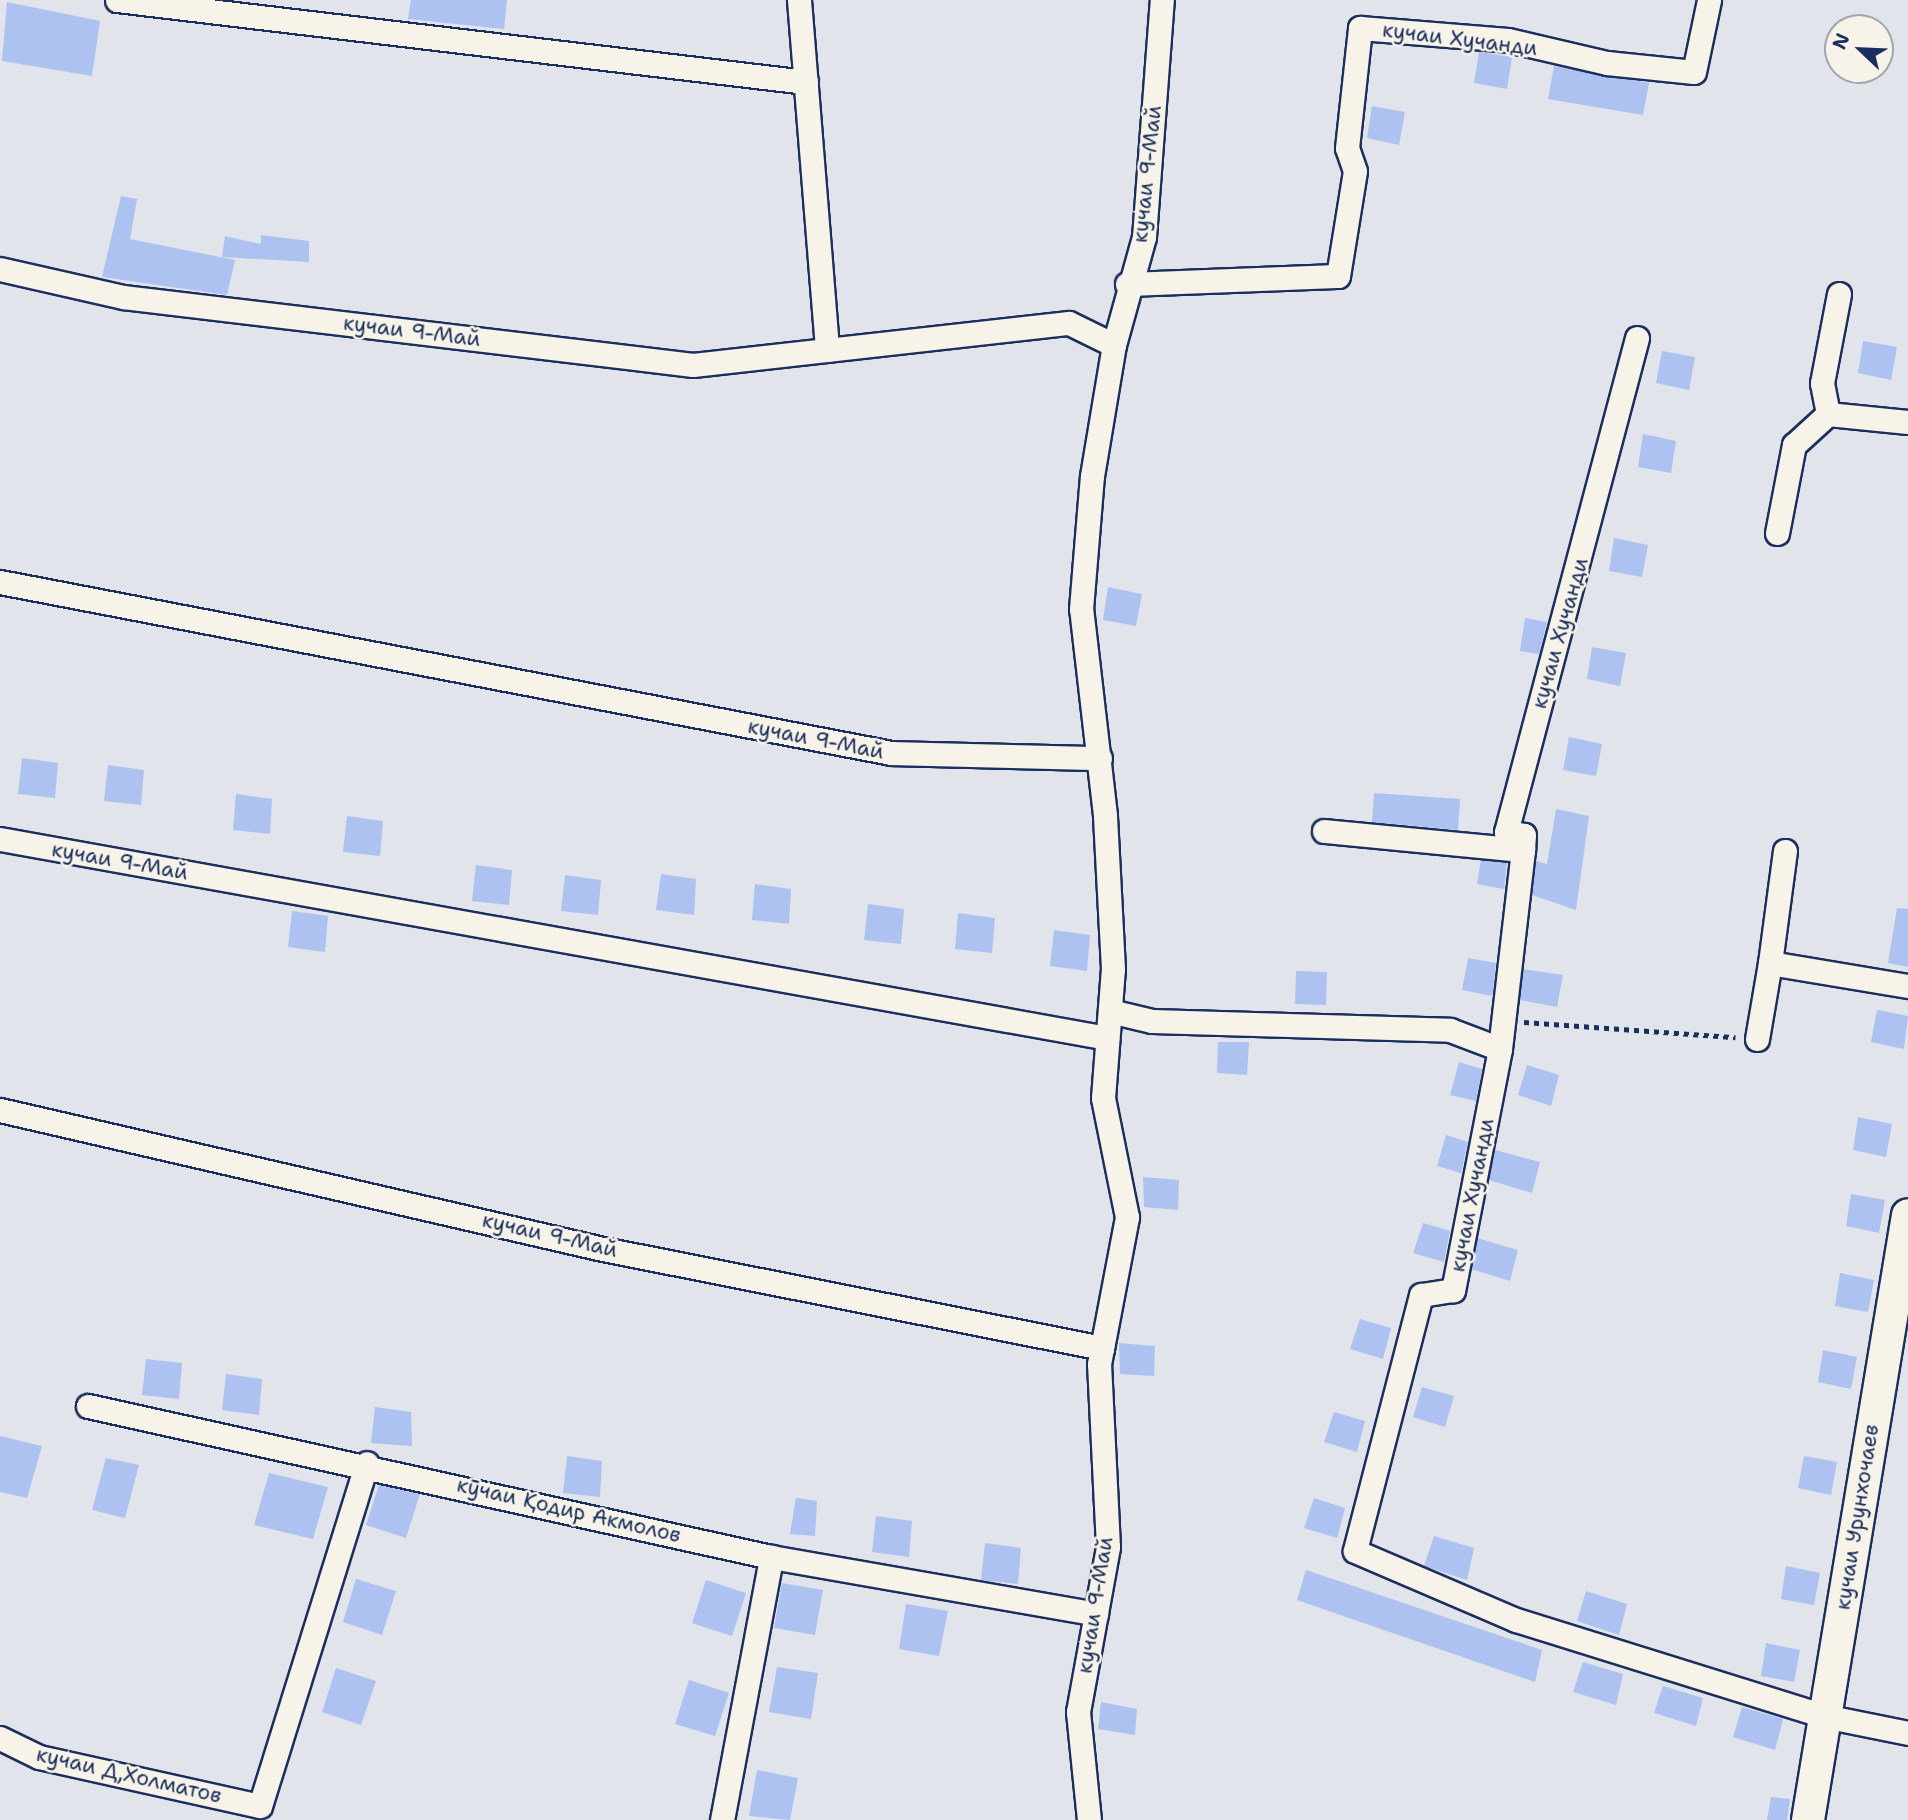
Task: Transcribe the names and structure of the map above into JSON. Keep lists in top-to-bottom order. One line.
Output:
{"streets":{"street":["кучаи Хучанди","кучаи 9-Май","кӯчаи Қодир Акмолов","кучаи Урунхочаев","кучаи Д,Холматов"]},"crossings":[["кучаи Хучанди","кучаи 9-Май"],["кучаи Хучанди","кучаи Урунхочаев"],["кучаи 9-Май","кӯчаи Қодир Акмолов"],["кӯчаи Қодир Акмолов","кучаи Д,Холматов"]],"north":"top left"}
